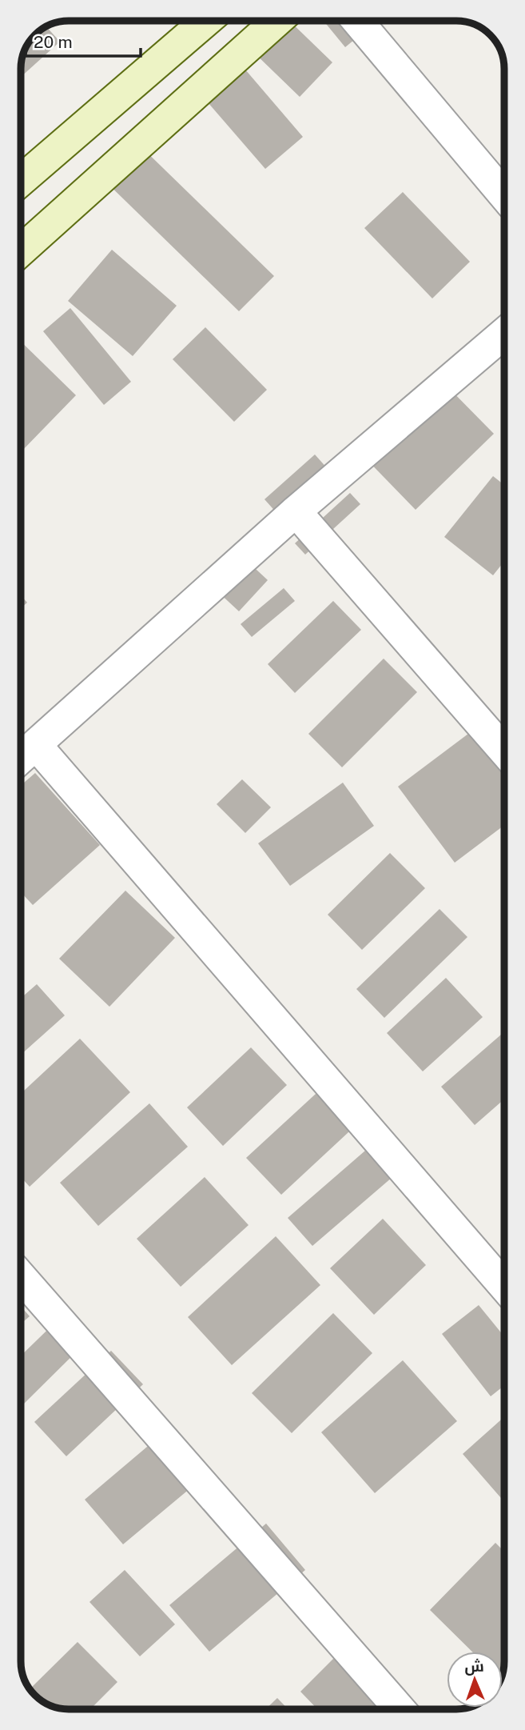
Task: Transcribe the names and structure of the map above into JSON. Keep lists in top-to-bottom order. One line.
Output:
{"scale_bar":"20 m","north":"top"}
